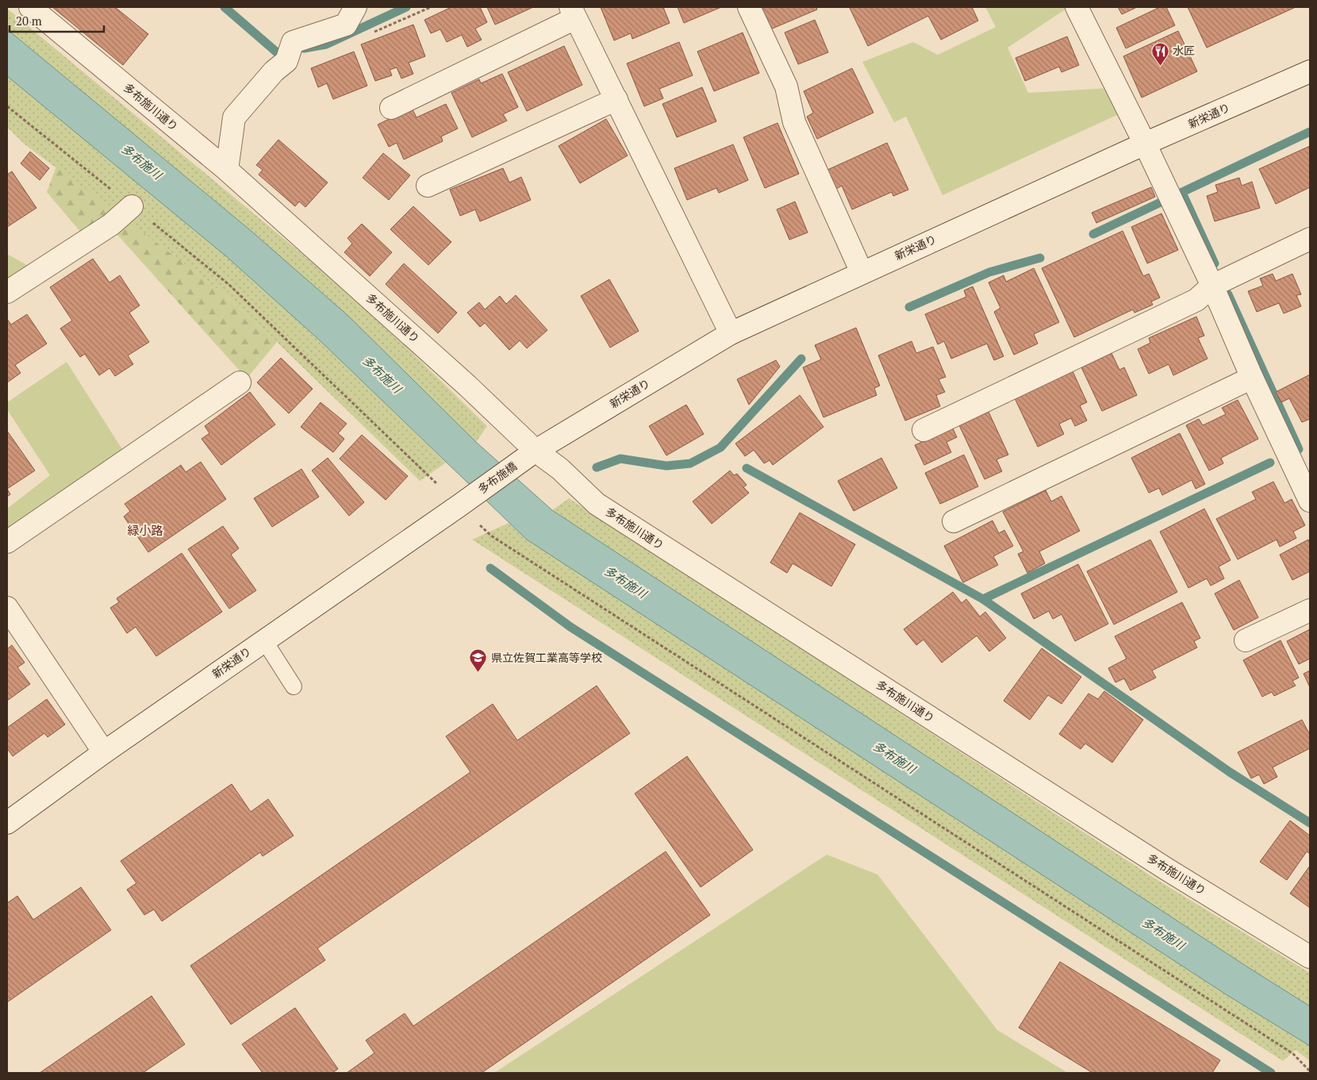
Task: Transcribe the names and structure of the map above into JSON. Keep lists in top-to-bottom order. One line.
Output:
{"streets":{"street":["多布施川通り","新栄通り","多布施橋"]},"crossings":[["多布施川通り","新栄通り"],["多布施川通り","多布施橋"],["新栄通り","多布施橋"]],"districts":["緑小路"],"water":["多布施川"],"places":{"restaurant":["水匠"],"school or university":["県立佐賀工業高等学校"]},"scale_bar":"20 m"}
